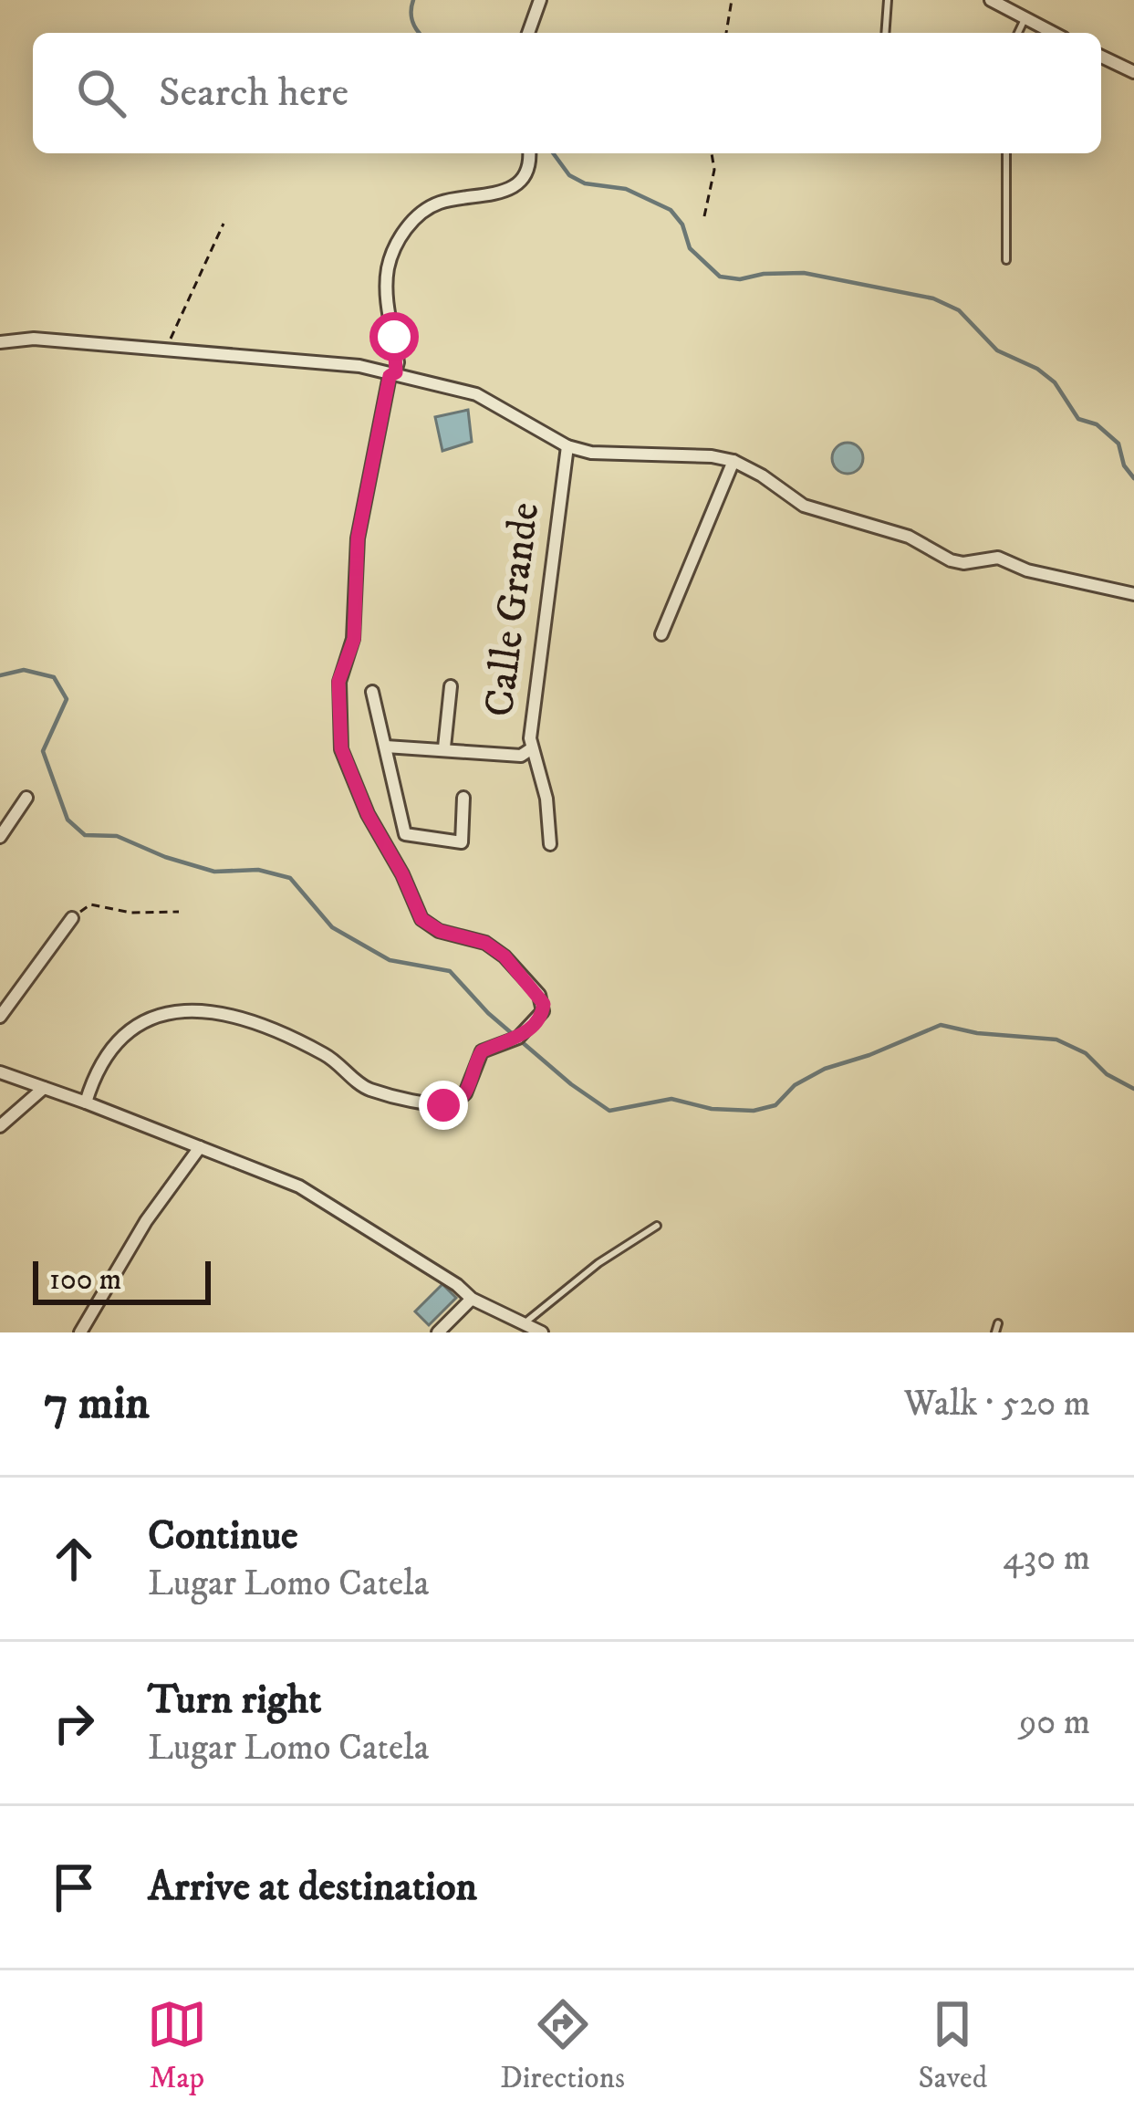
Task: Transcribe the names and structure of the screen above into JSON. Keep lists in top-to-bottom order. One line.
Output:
{"streets":{"street":["Calle Grande"]},"scale_bar":"100 m","page":{"search":"Search here","scale":"100 m","heading":["7 min","Walk · 520 m"],"list":[["Continue","Lugar Lomo Catela","430 m"],["Turn right","Lugar Lomo Catela","90 m"],"Arrive at destination"],"nav":["Map","Directions","Saved"]}}
